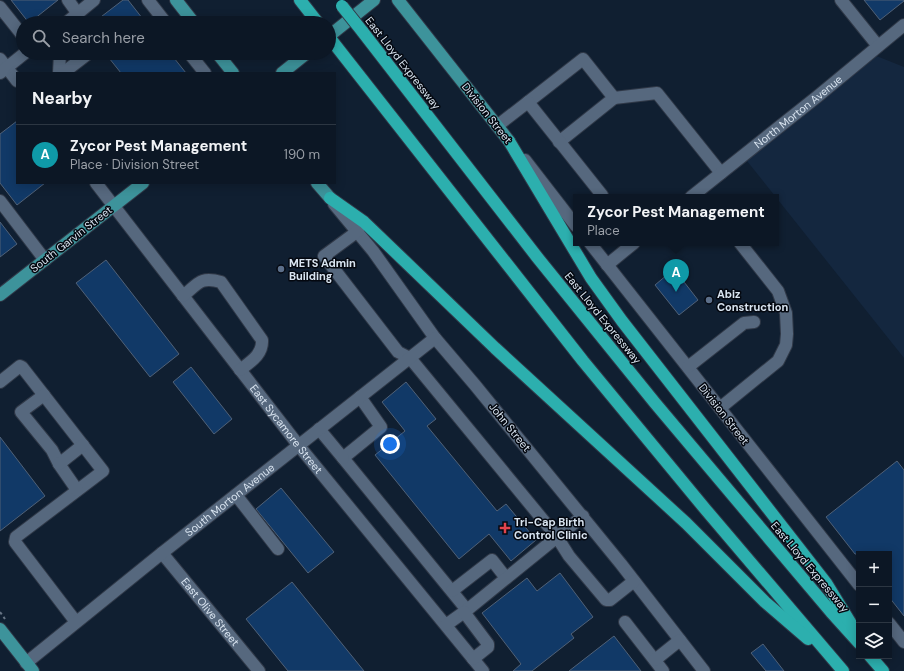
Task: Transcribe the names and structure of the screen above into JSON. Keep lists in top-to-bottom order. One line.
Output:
{"streets":{"highway":["East Lloyd Expressway"],"main road":["Division Street","South Garvin Street","John Street"],"street":["North Morton Avenue","East Sycamore Street","South Morton Avenue","East Olive Street"]},"crossings":[["South Garvin Street","East Sycamore Street"],["John Street","South Morton Avenue"],["East Sycamore Street","South Morton Avenue"],["South Morton Avenue","East Olive Street"]],"places":{"other":["METS Admin Building","Abiz Construction"],"health":["Tri-Cap Birth Control Clinic"]},"page":{"search":"Search here","heading":"Nearby","list":[{"mark":"A","name":"Zycor Pest Management","note":"Place · Division Street","value":"190 m"}],"popup":["Zycor Pest Management","Place"],"pins":"A","map_buttons":["+","−"]}}
